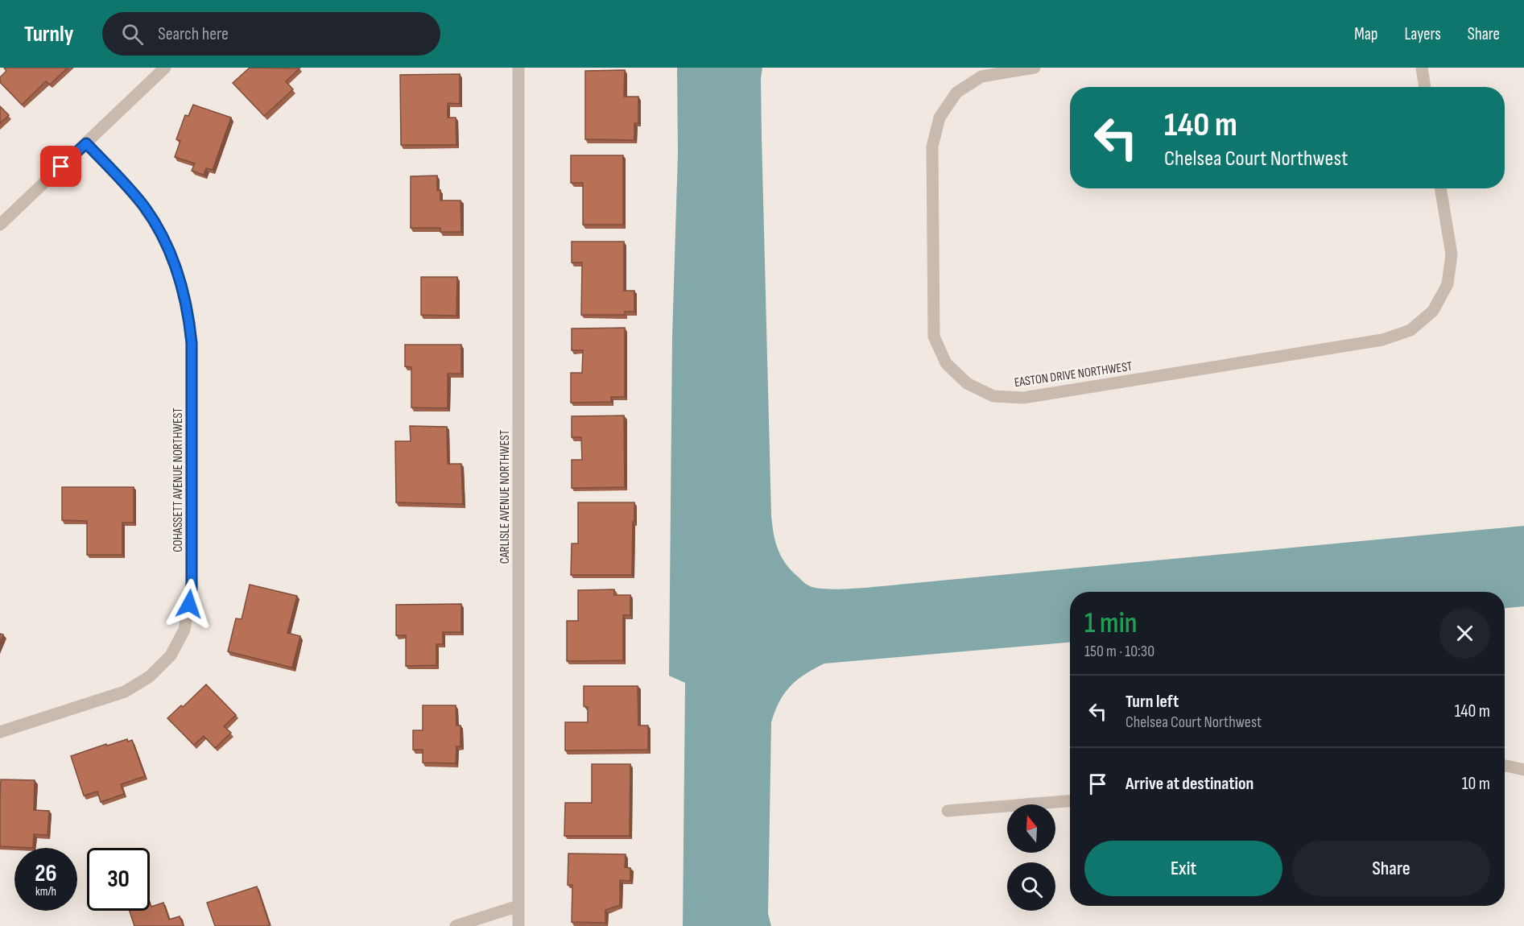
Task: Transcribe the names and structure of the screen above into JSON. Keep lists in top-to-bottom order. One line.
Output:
{"streets":{"street":["EASTON DRIVE NORTHWEST","COHASSETT AVENUE NORTHWEST","CARLISLE AVENUE NORTHWEST"]},"north":"top","page":{"header":"Turnly","search":"Search here","nav":["Map","Layers","Share"],"turn":["140 m","Chelsea Court Northwest"],"heading":["1 min","150 m · 10:30"],"list":[{"name":"Turn left","note":"Chelsea Court Northwest","value":"140 m"},{"name":"Arrive at destination","value":"10 m"}],"buttons":["Exit","Share"],"speed":"26 km/h","limit":"30"}}
